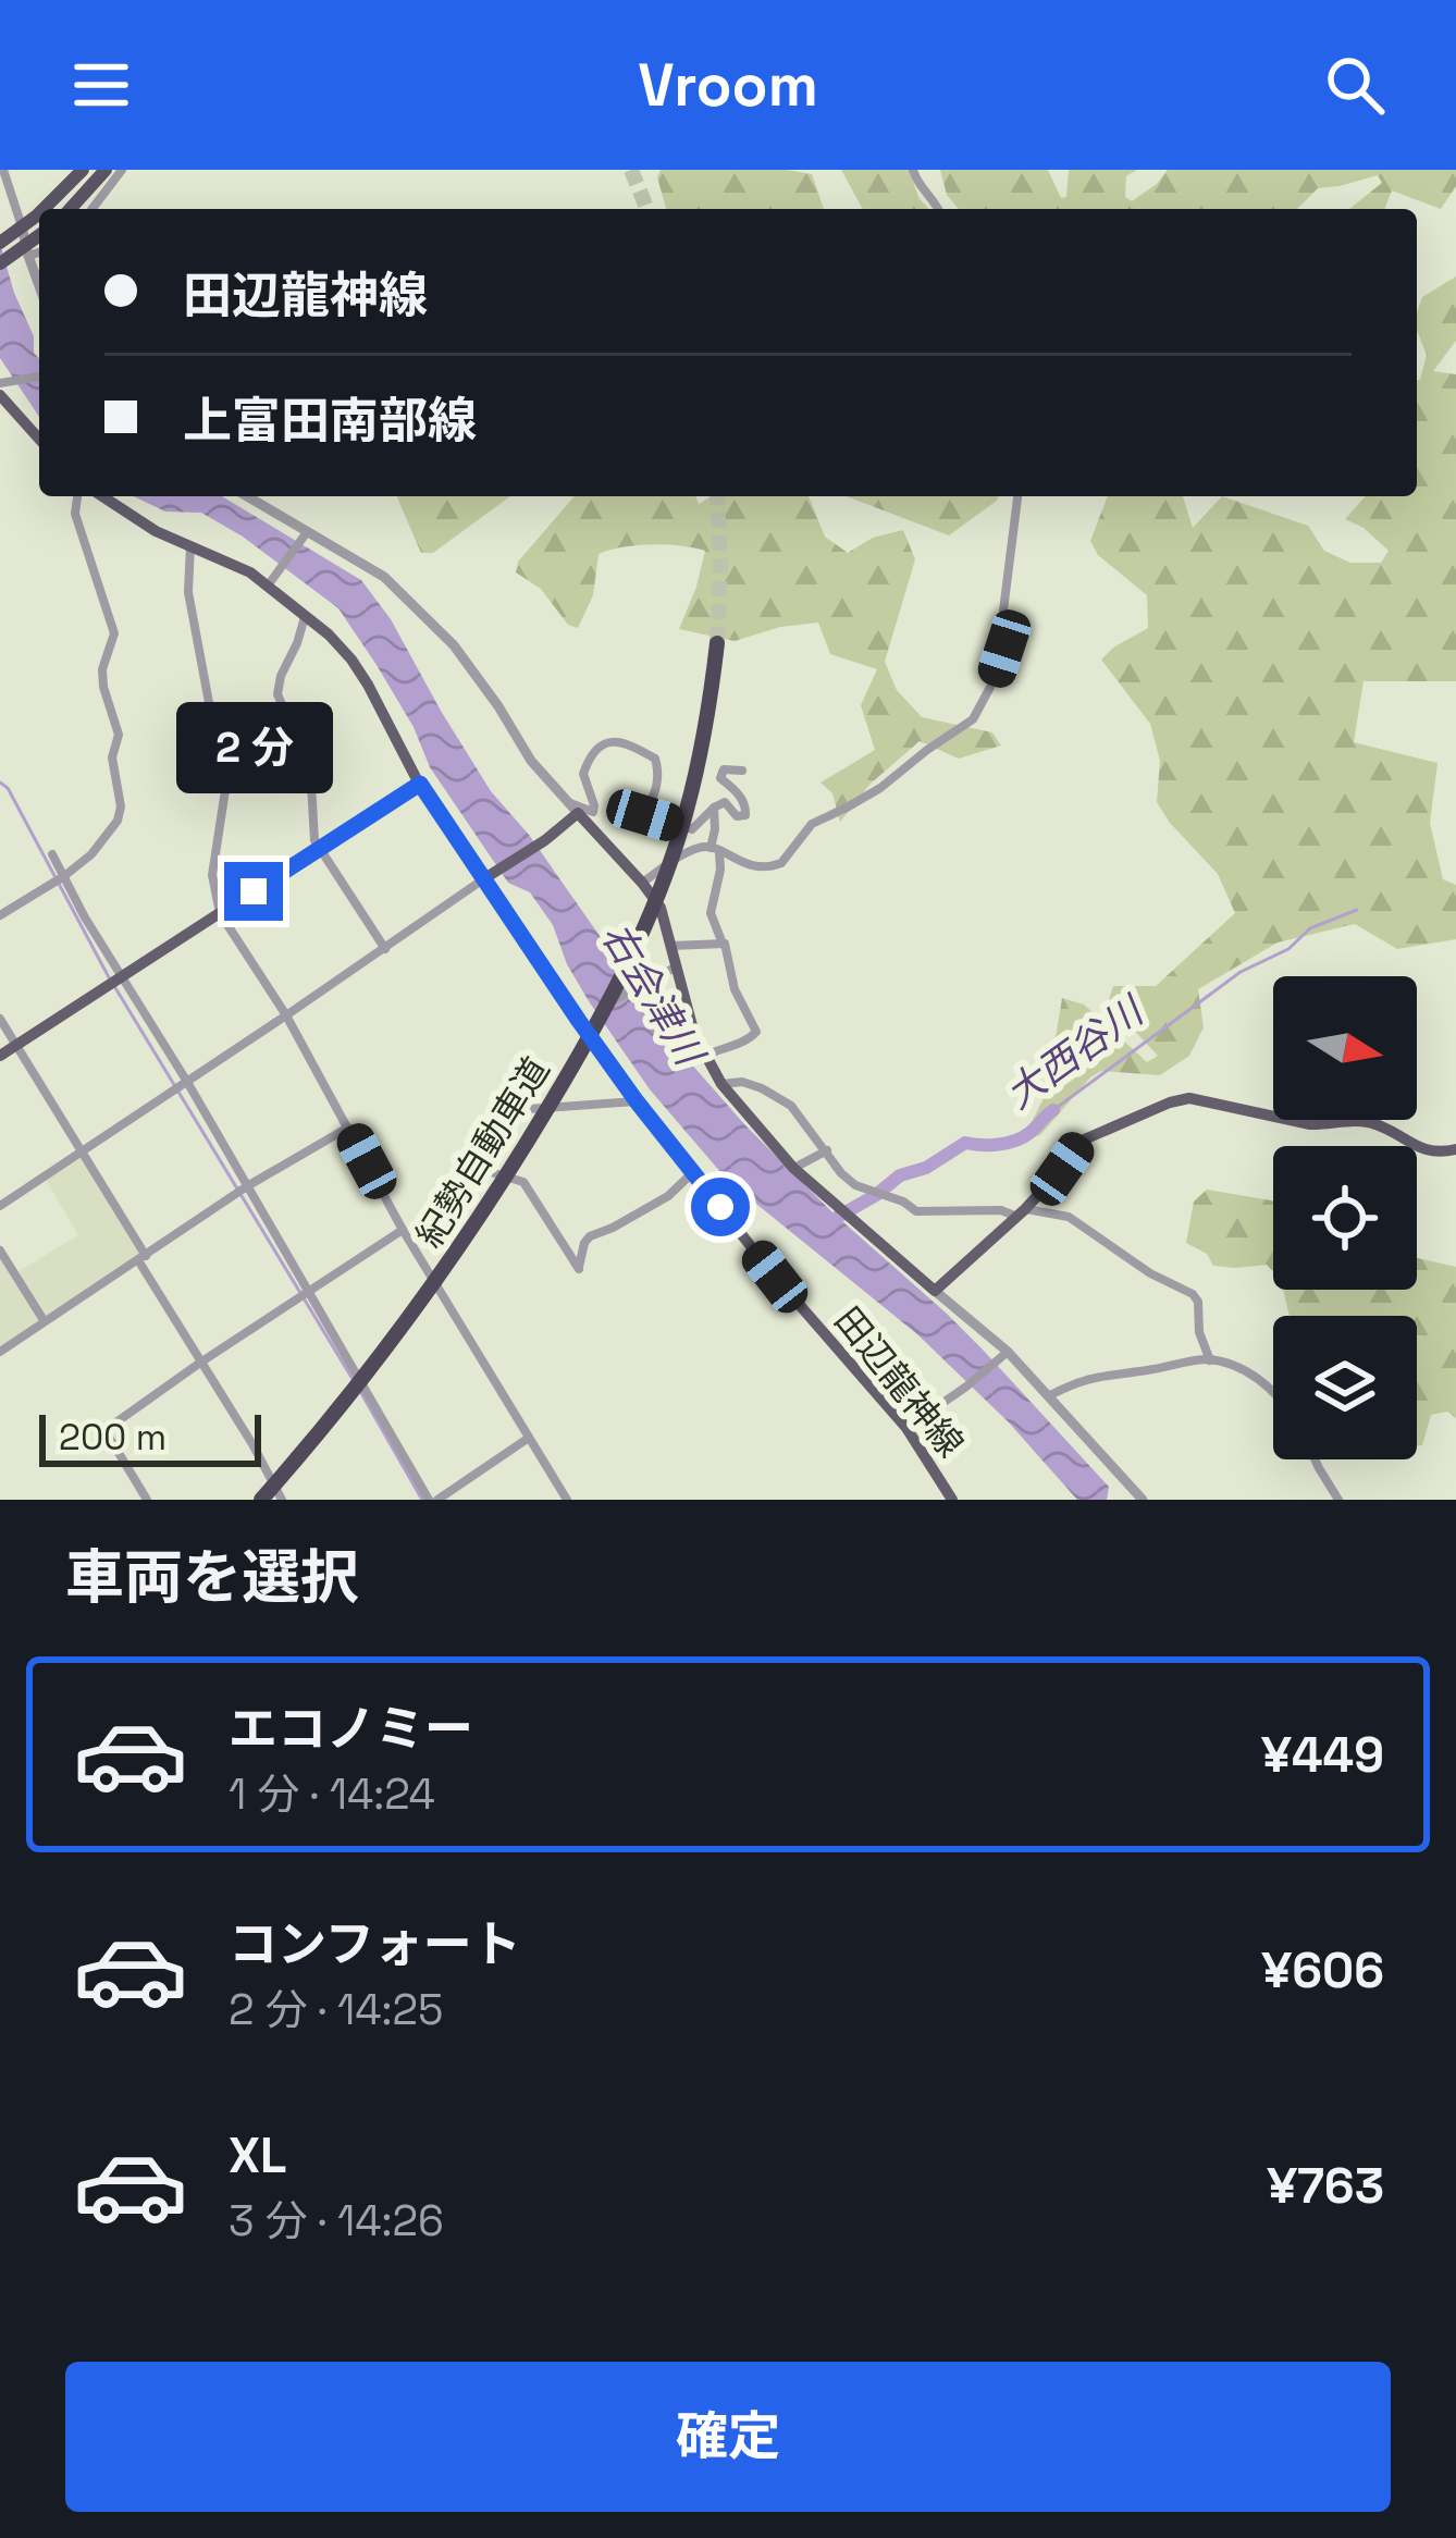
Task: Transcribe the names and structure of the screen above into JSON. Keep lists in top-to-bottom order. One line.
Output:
{"streets":{"highway":["紀勢自動車道"],"main road":["田辺龍神線"]},"water":["右会津川","大西谷川"],"scale_bar":"200 m","north":"right","page":{"header":"Vroom","banner":["田辺龍神線","上富田南部線"],"bubble":"2 分","scale":"200 m","heading":"車両を選択","list":[{"name":"エコノミー","note":"1 分 · 14:24","value":"¥449"},{"name":"コンフォート","note":"2 分 · 14:25","value":"¥606"},{"name":"XL","note":"3 分 · 14:26","value":"¥763"}],"buttons":"確定"}}
